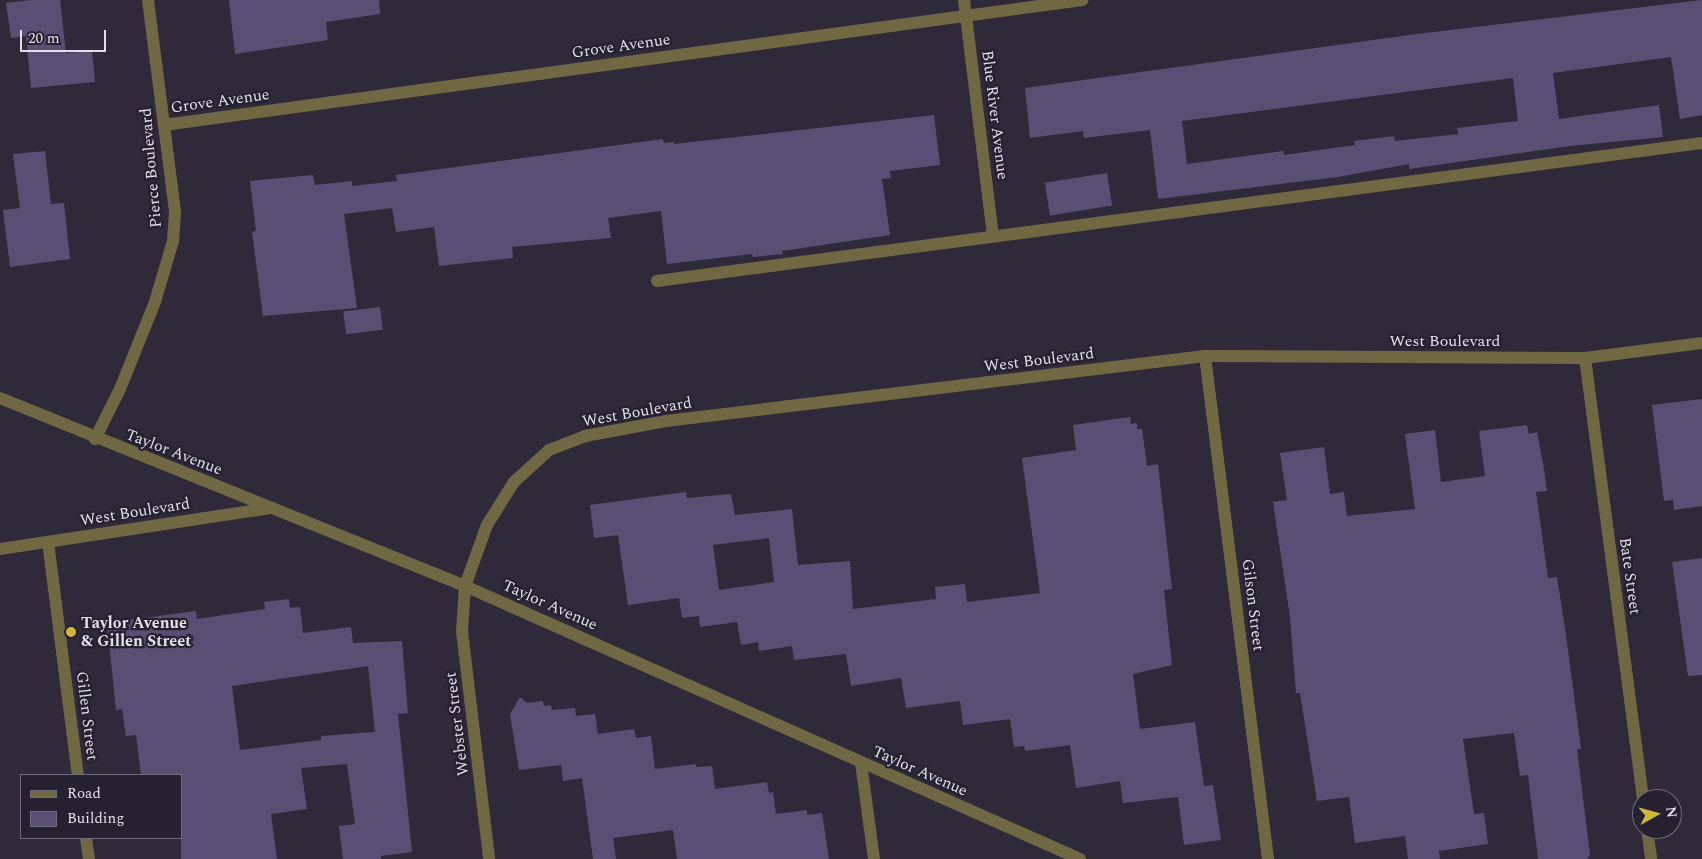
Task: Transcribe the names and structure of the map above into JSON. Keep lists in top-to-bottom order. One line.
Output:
{"streets":{"street":["Grove Avenue","Blue River Avenue","Pierce Boulevard","West Boulevard","Taylor Avenue","Bate Street","Gilson Street","Gillen Street","Webster Street"]},"crossings":[["Grove Avenue","Blue River Avenue"],["Grove Avenue","Pierce Boulevard"],["Pierce Boulevard","Taylor Avenue"],["West Boulevard","Taylor Avenue"],["West Boulevard","Bate Street"],["West Boulevard","Gilson Street"],["West Boulevard","Gillen Street"],["West Boulevard","Webster Street"],["Taylor Avenue","Webster Street"]],"places":["Taylor Avenue & Gillen Street"],"legend":["Road","Building"],"scale_bar":"20 m","north":"right"}
